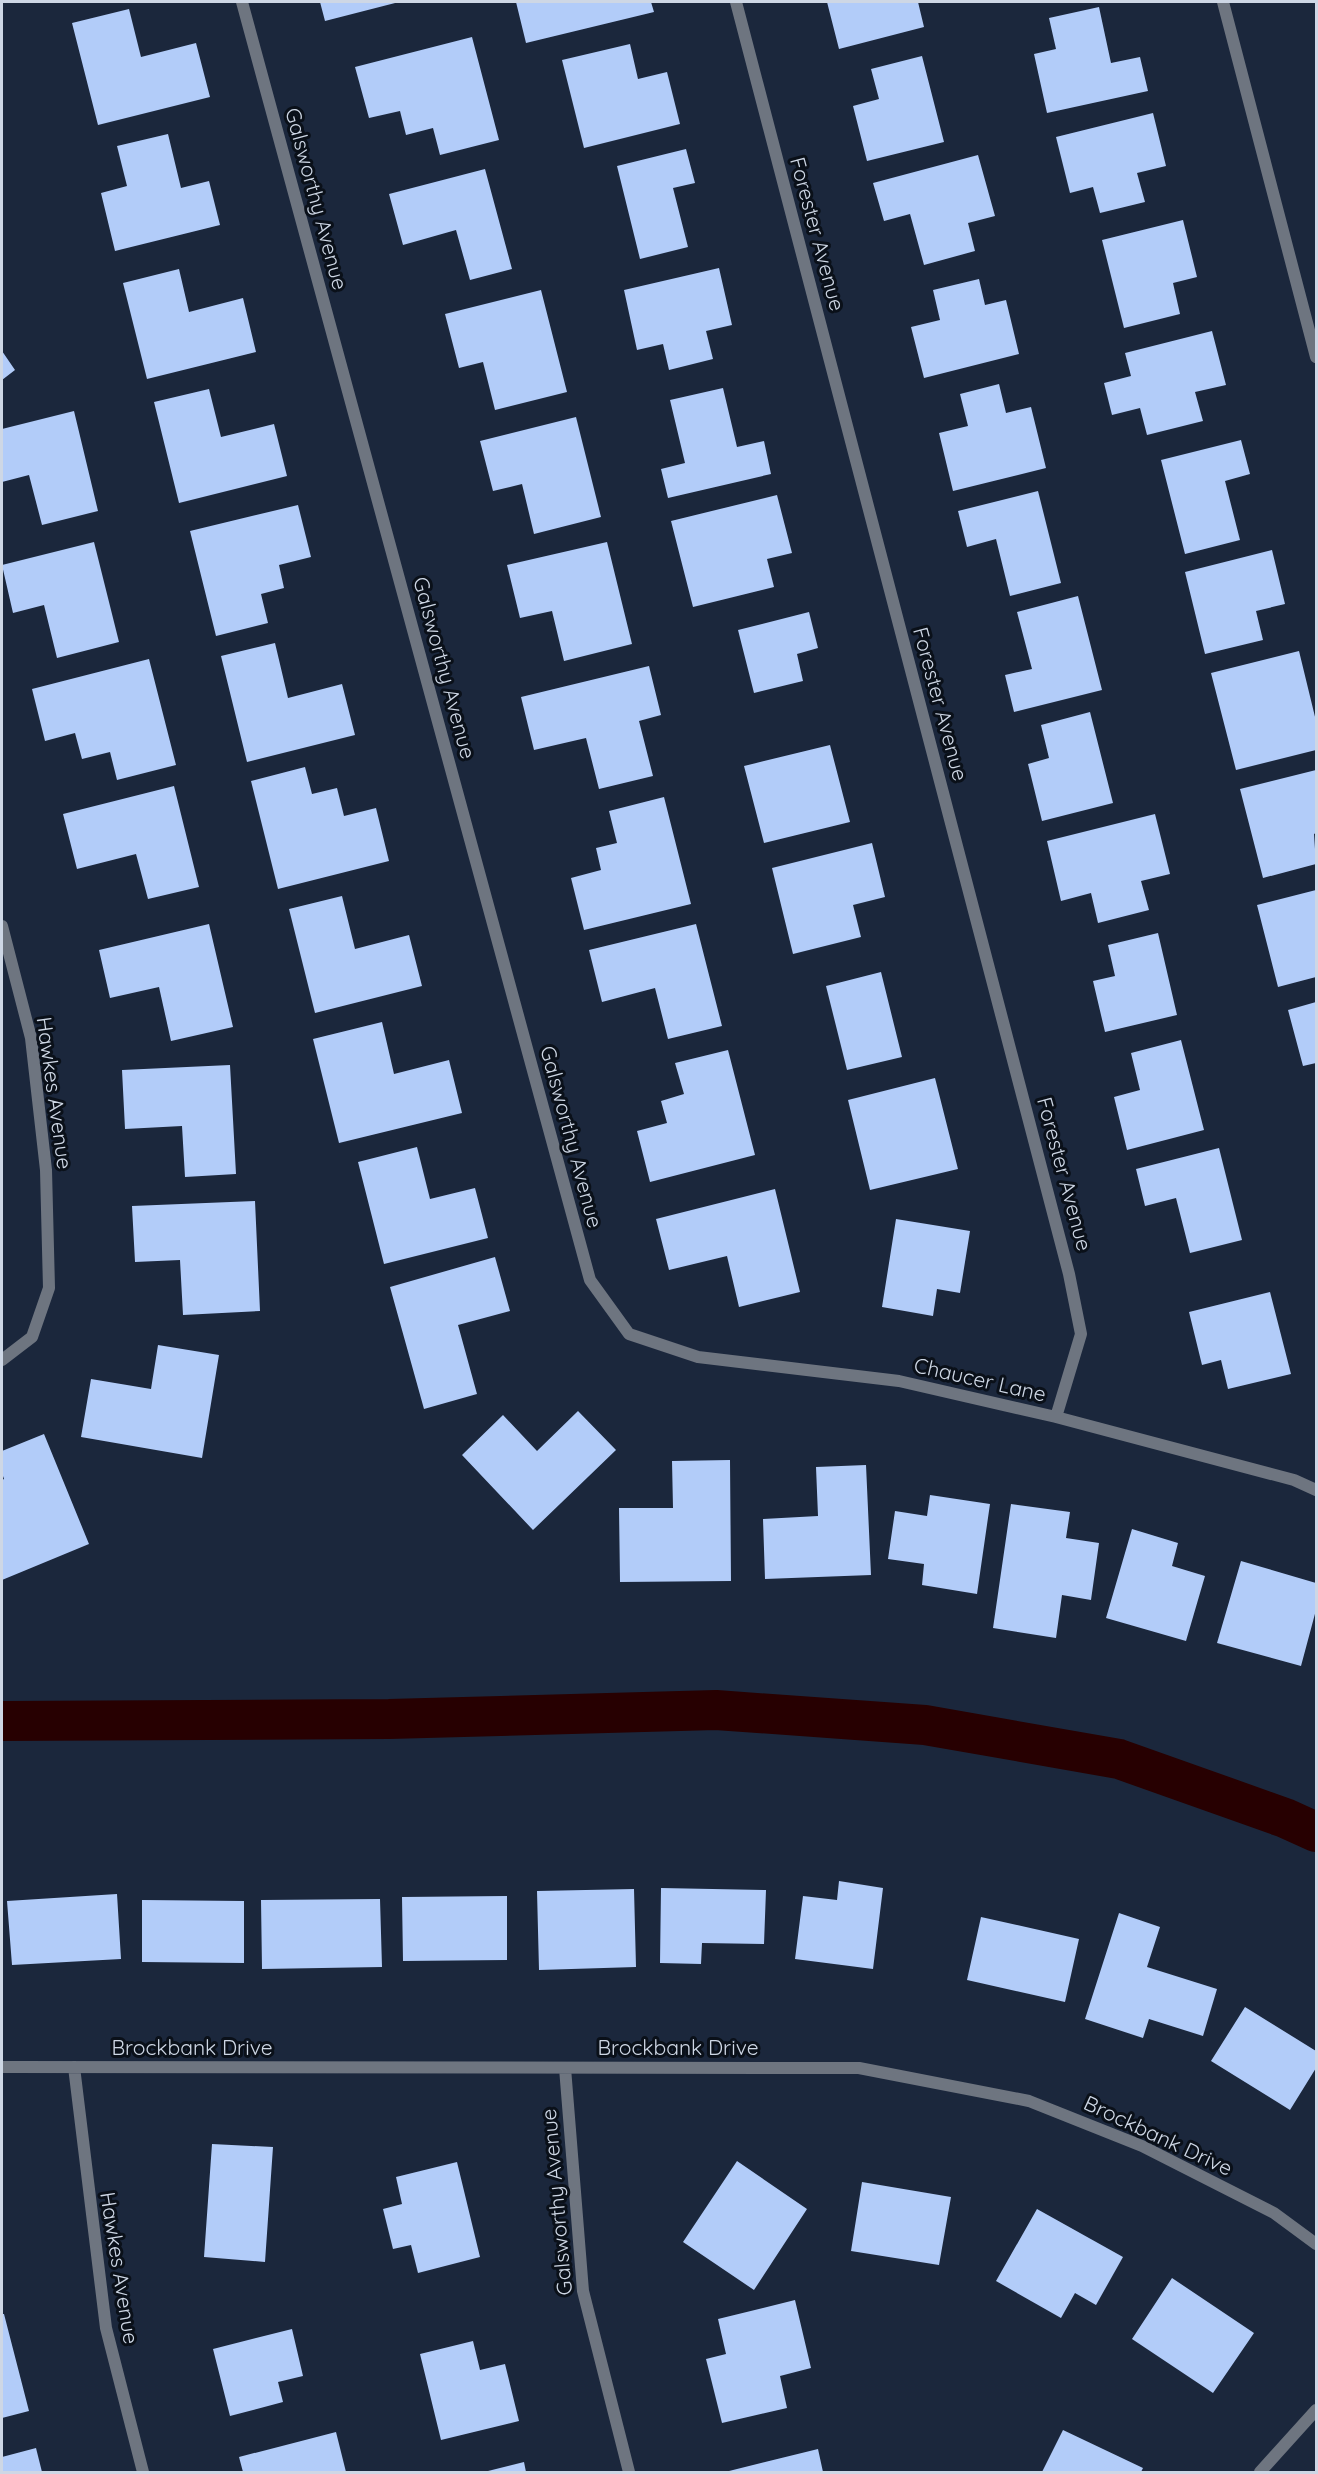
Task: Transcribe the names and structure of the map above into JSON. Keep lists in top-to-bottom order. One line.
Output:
{"streets":{"street":["Galsworthy Avenue","Forester Avenue","Hawkes Avenue","Chaucer Lane","Brockbank Drive"]},"crossings":[["Galsworthy Avenue","Chaucer Lane"],["Galsworthy Avenue","Brockbank Drive"],["Forester Avenue","Chaucer Lane"],["Hawkes Avenue","Brockbank Drive"]]}
